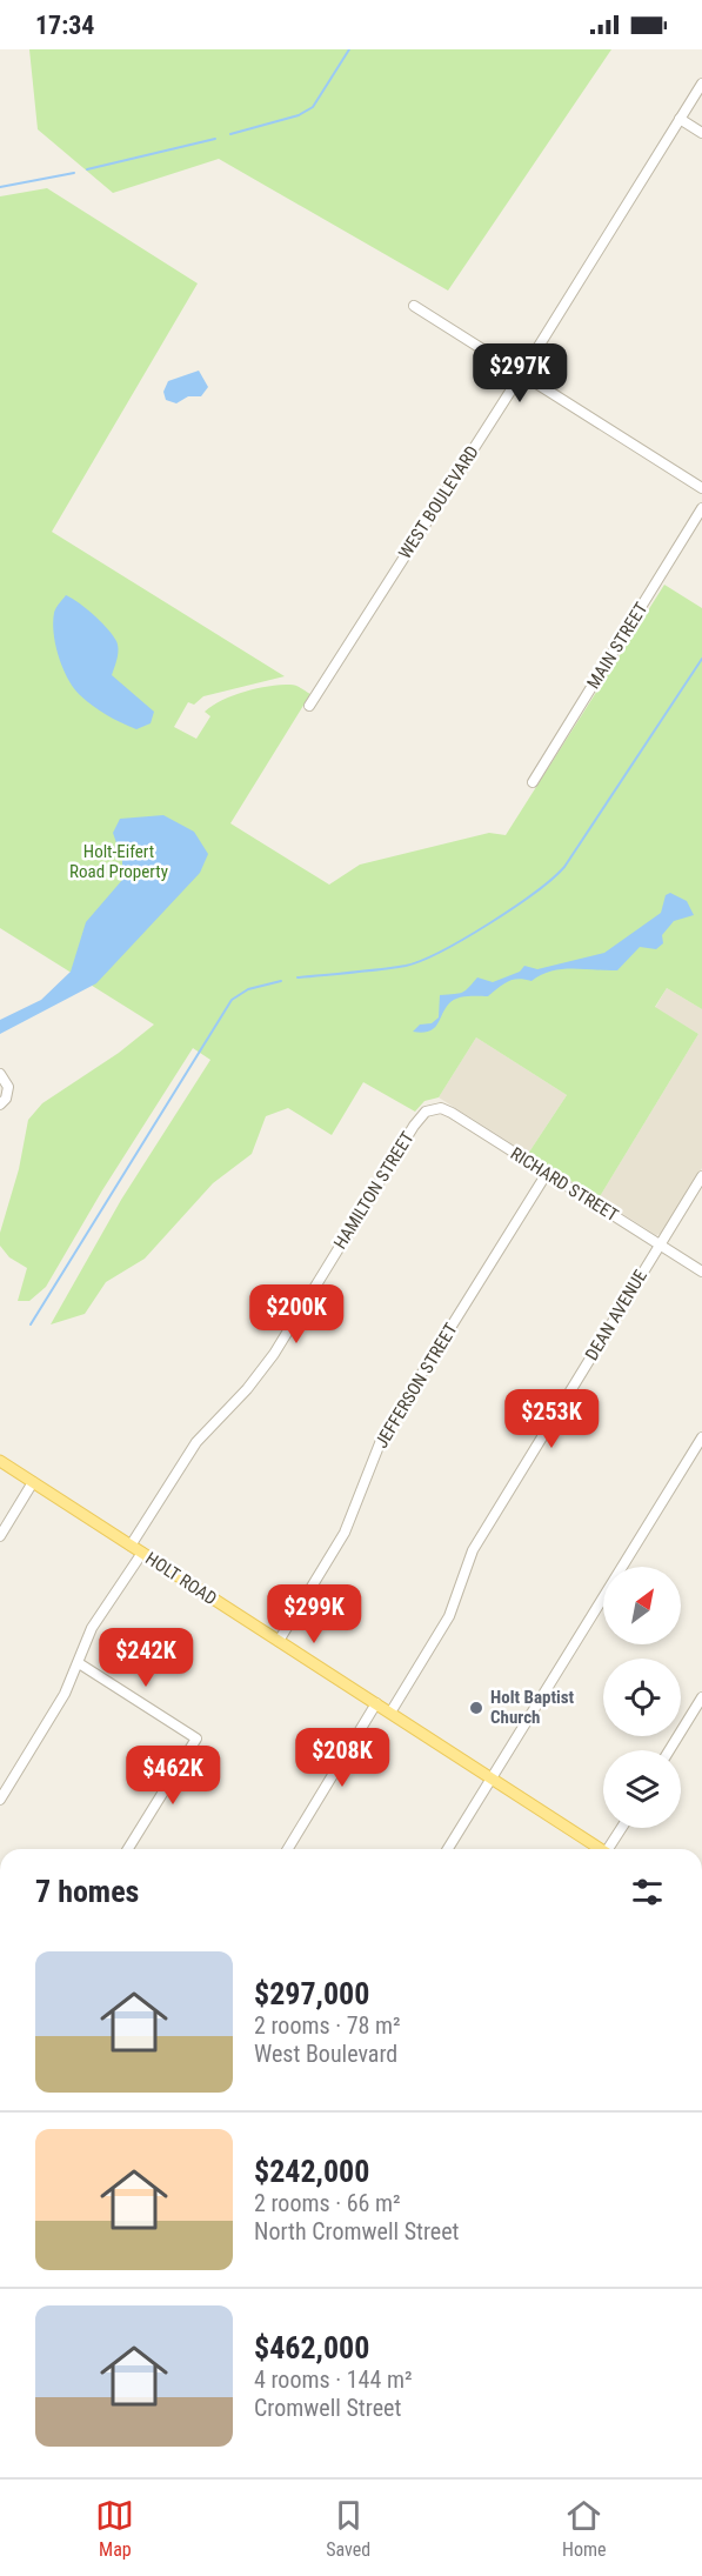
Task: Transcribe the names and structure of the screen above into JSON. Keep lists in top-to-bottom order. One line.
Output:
{"streets":{"main road":["HOLT ROAD"],"street":["WEST BOULEVARD","MAIN STREET","RICHARD STREET","HAMILTON STREET","DEAN AVENUE","JEFFERSON STREET"]},"crossings":[["RICHARD STREET","HAMILTON STREET"],["RICHARD STREET","DEAN AVENUE"],["RICHARD STREET","JEFFERSON STREET"],["HAMILTON STREET","HOLT ROAD"],["DEAN AVENUE","HOLT ROAD"],["JEFFERSON STREET","HOLT ROAD"]],"parks":["Holt-Eifert Road Property"],"places":["Holt Baptist Church"],"north":"top right","page":{"status":"17:34","price":["$297K","$200K","$253K","$299K","$242K","$208K","$462K"],"heading":"7 homes","list":[{"name":"$297,000","note":"2 rooms · 78 m² · West Boulevard"},{"name":"$242,000","note":"2 rooms · 66 m² · North Cromwell Street"},{"name":"$462,000","note":"4 rooms · 144 m² · Cromwell Street"}],"tabs":["Map","Saved","Home"]}}
